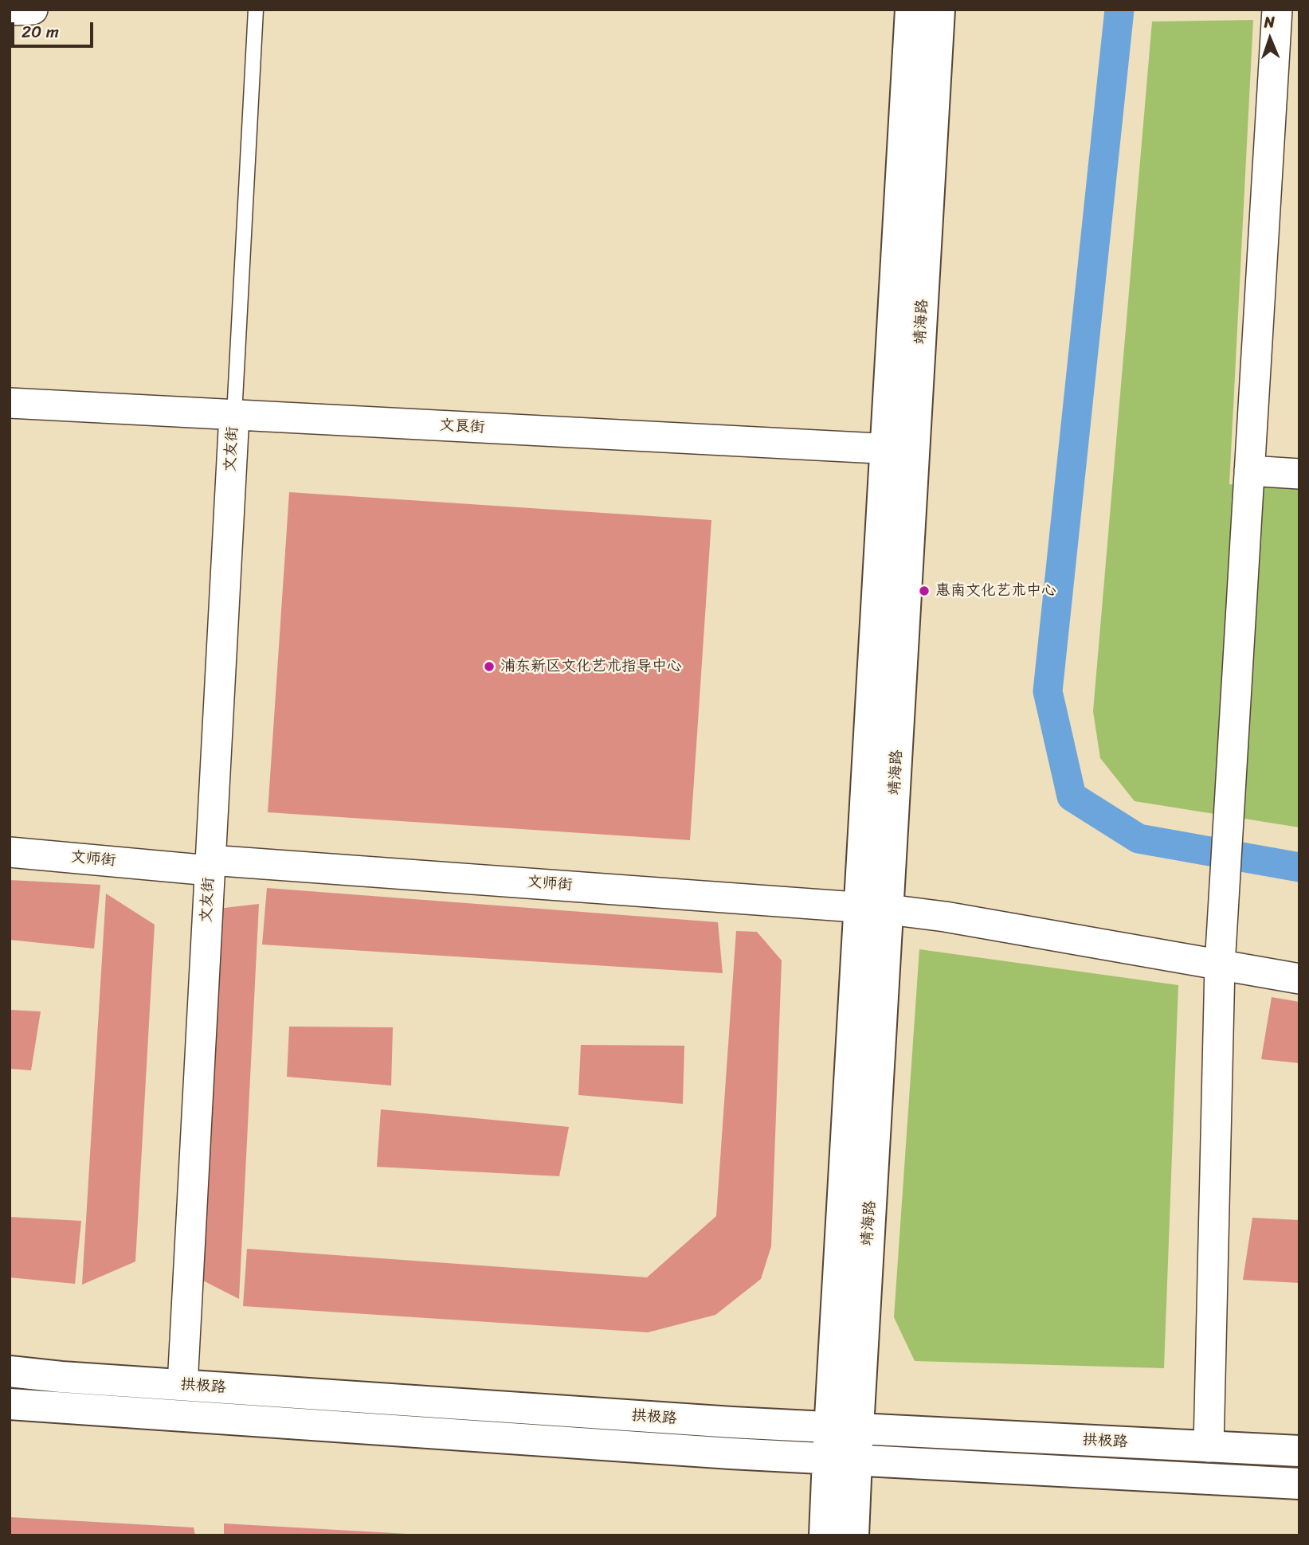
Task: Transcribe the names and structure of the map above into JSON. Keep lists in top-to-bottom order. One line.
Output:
{"streets":{"main road":["靖海路","拱极路"],"street":["文良街","文友街","文师街"]},"crossings":[["靖海路","文良街"],["靖海路","文师街"],["靖海路","拱极路"],["文良街","文友街"],["文友街","文师街"],["文友街","拱极路"]],"places":["惠南文化艺术中心","浦东新区文化艺术指导中心"],"scale_bar":"20 m","north":"top"}
